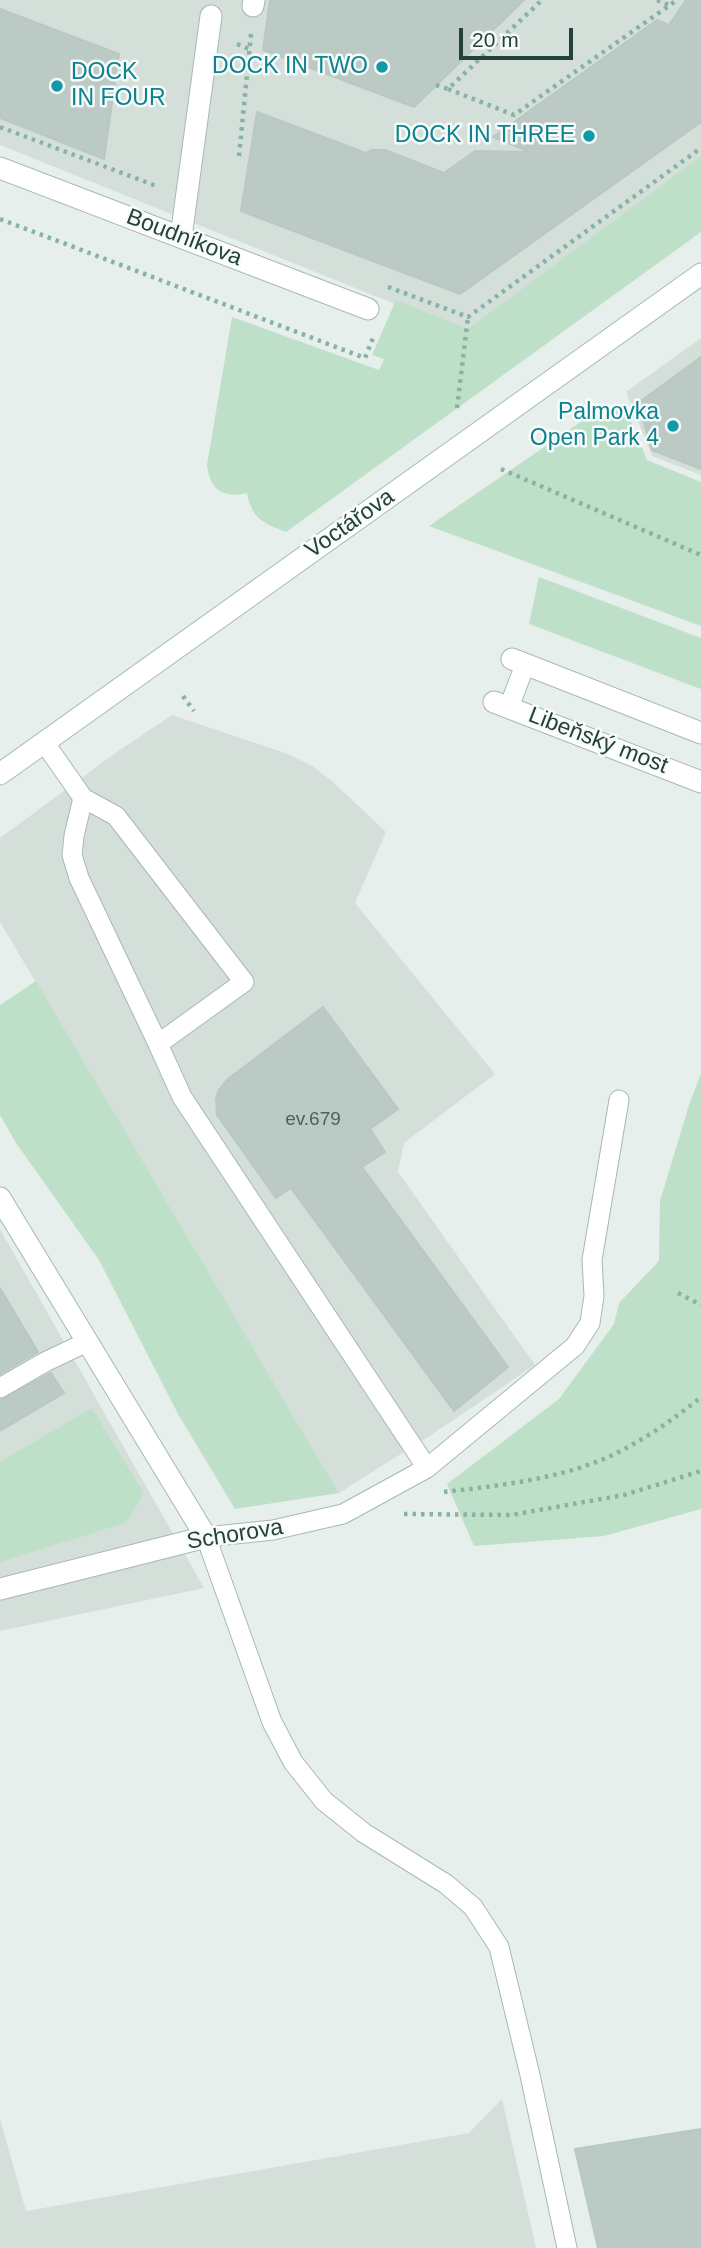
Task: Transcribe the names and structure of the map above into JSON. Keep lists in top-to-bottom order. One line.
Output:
{"streets":{"street":["Boudníkova","Voctářova","Libeňský most","Schorova"]},"places":["DOCK IN TWO","DOCK IN FOUR","DOCK IN THREE","Palmovka Open Park 4"],"house_numbers":["ev.679"],"scale_bar":"20 m"}
